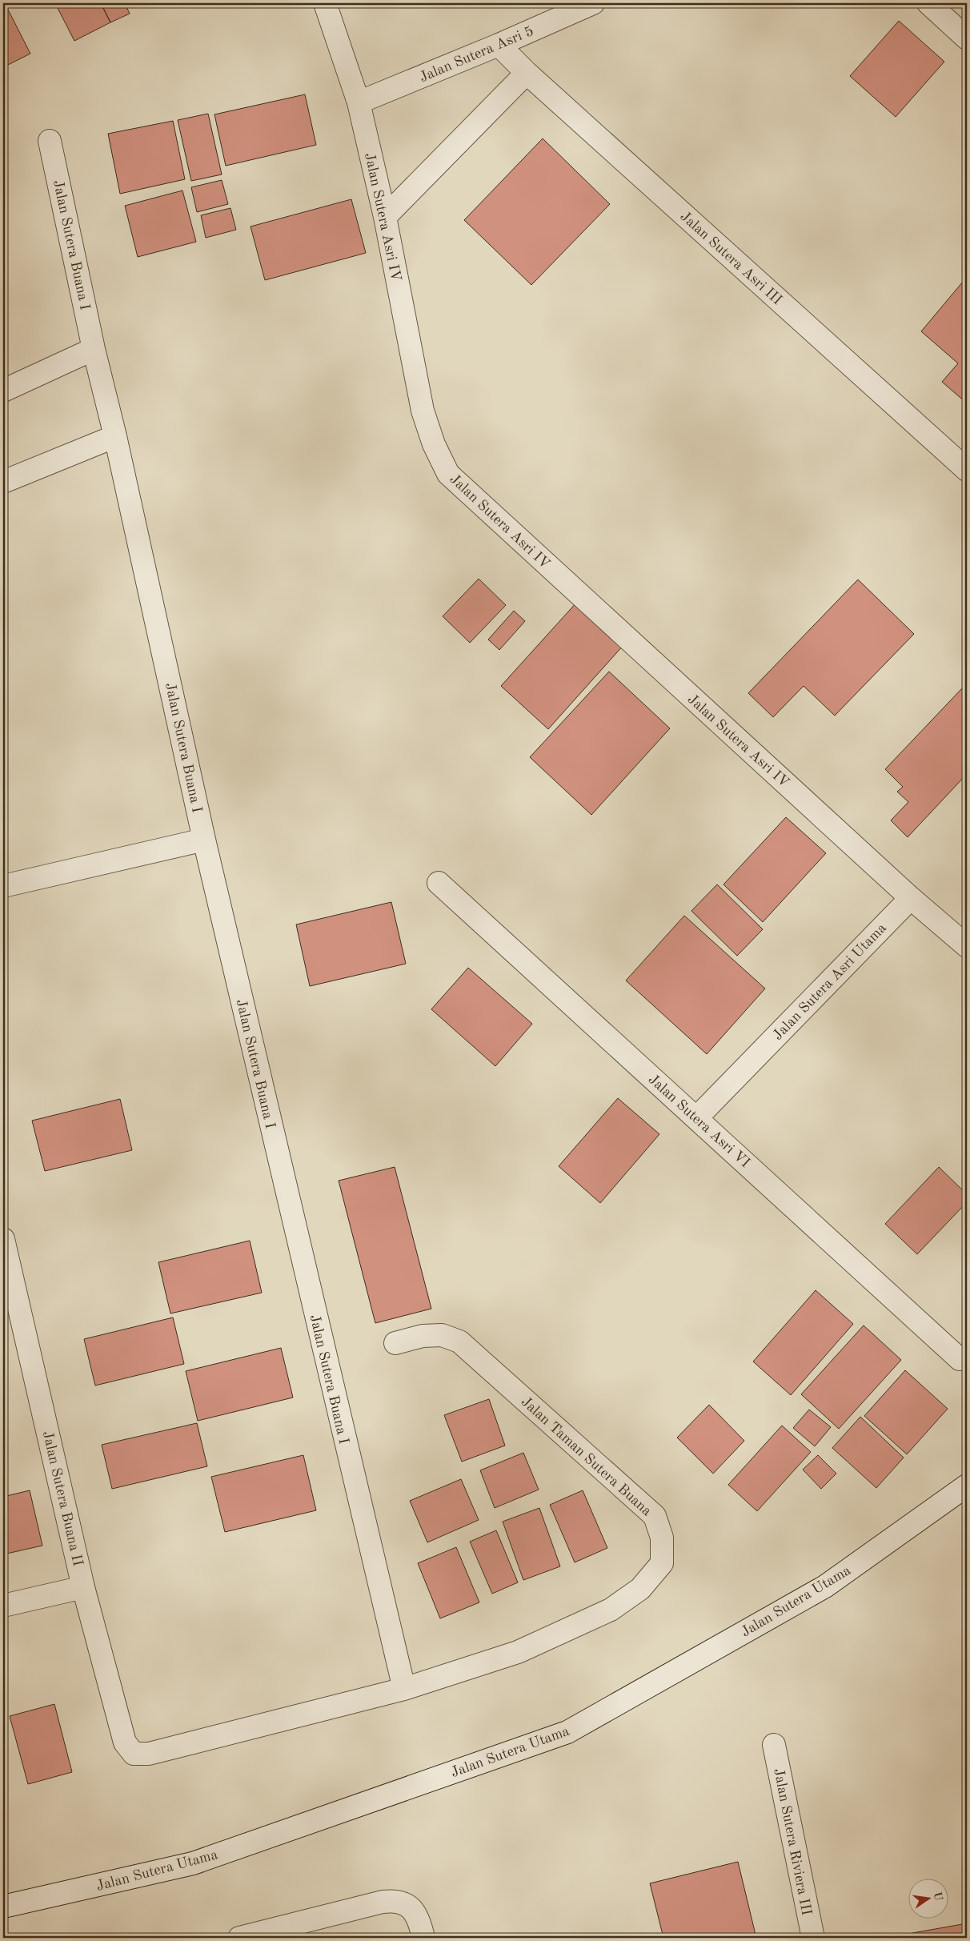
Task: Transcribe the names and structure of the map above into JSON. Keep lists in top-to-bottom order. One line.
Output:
{"streets":{"street":["Jalan Sutera Asri 5","Jalan Sutera Asri IV","Jalan Sutera Buana I","Jalan Sutera Asri III","Jalan Sutera Asri Utama","Jalan Sutera Asri VI","Jalan Taman Sutera Buana","Jalan Sutera Buana II","Jalan Sutera Utama","Jalan Sutera Riviera III"]},"crossings":[["Jalan Sutera Asri 5","Jalan Sutera Asri IV"],["Jalan Sutera Asri 5","Jalan Sutera Asri III"],["Jalan Sutera Asri IV","Jalan Sutera Asri Utama"],["Jalan Sutera Buana I","Jalan Taman Sutera Buana"],["Jalan Sutera Asri Utama","Jalan Sutera Asri VI"],["Jalan Taman Sutera Buana","Jalan Sutera Buana II"]],"north":"right"}
